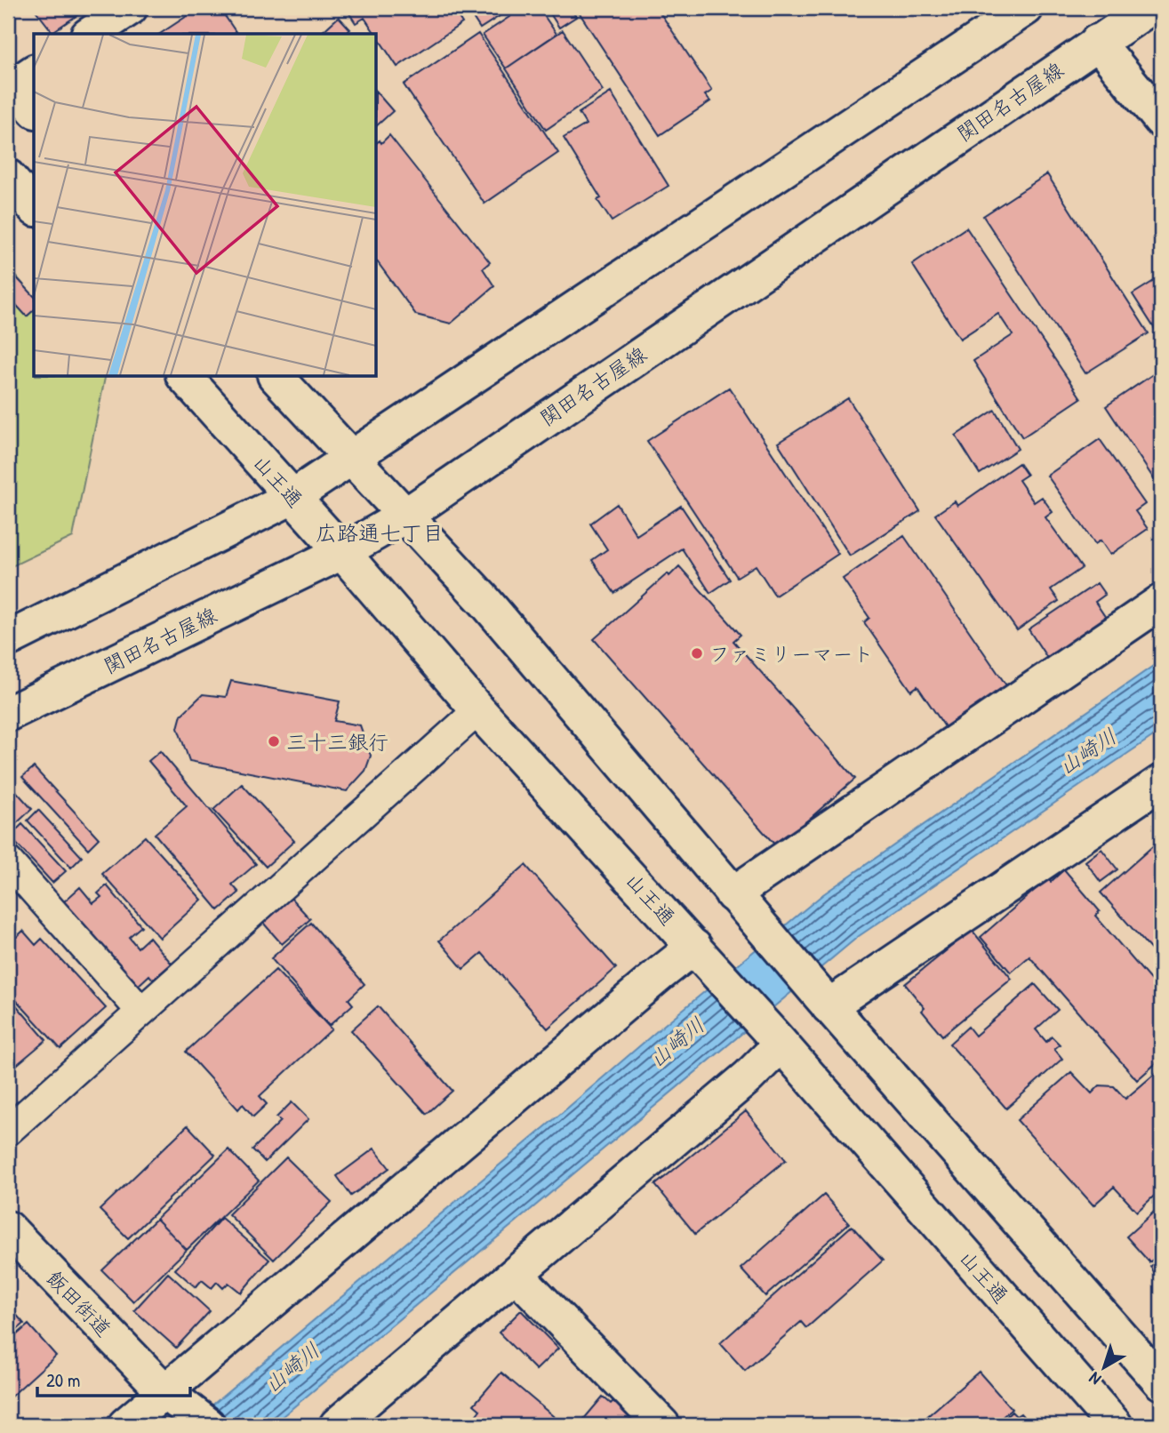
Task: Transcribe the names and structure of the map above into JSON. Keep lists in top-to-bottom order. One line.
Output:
{"streets":{"main road":["関田名古屋線","山王通","飯田街道"]},"crossings":[["関田名古屋線","山王通"]],"districts":["広路通七丁目"],"water":["山崎川"],"places":["ファミリーマート","三十三銀行"],"scale_bar":"20 m","north":"bottom left"}
